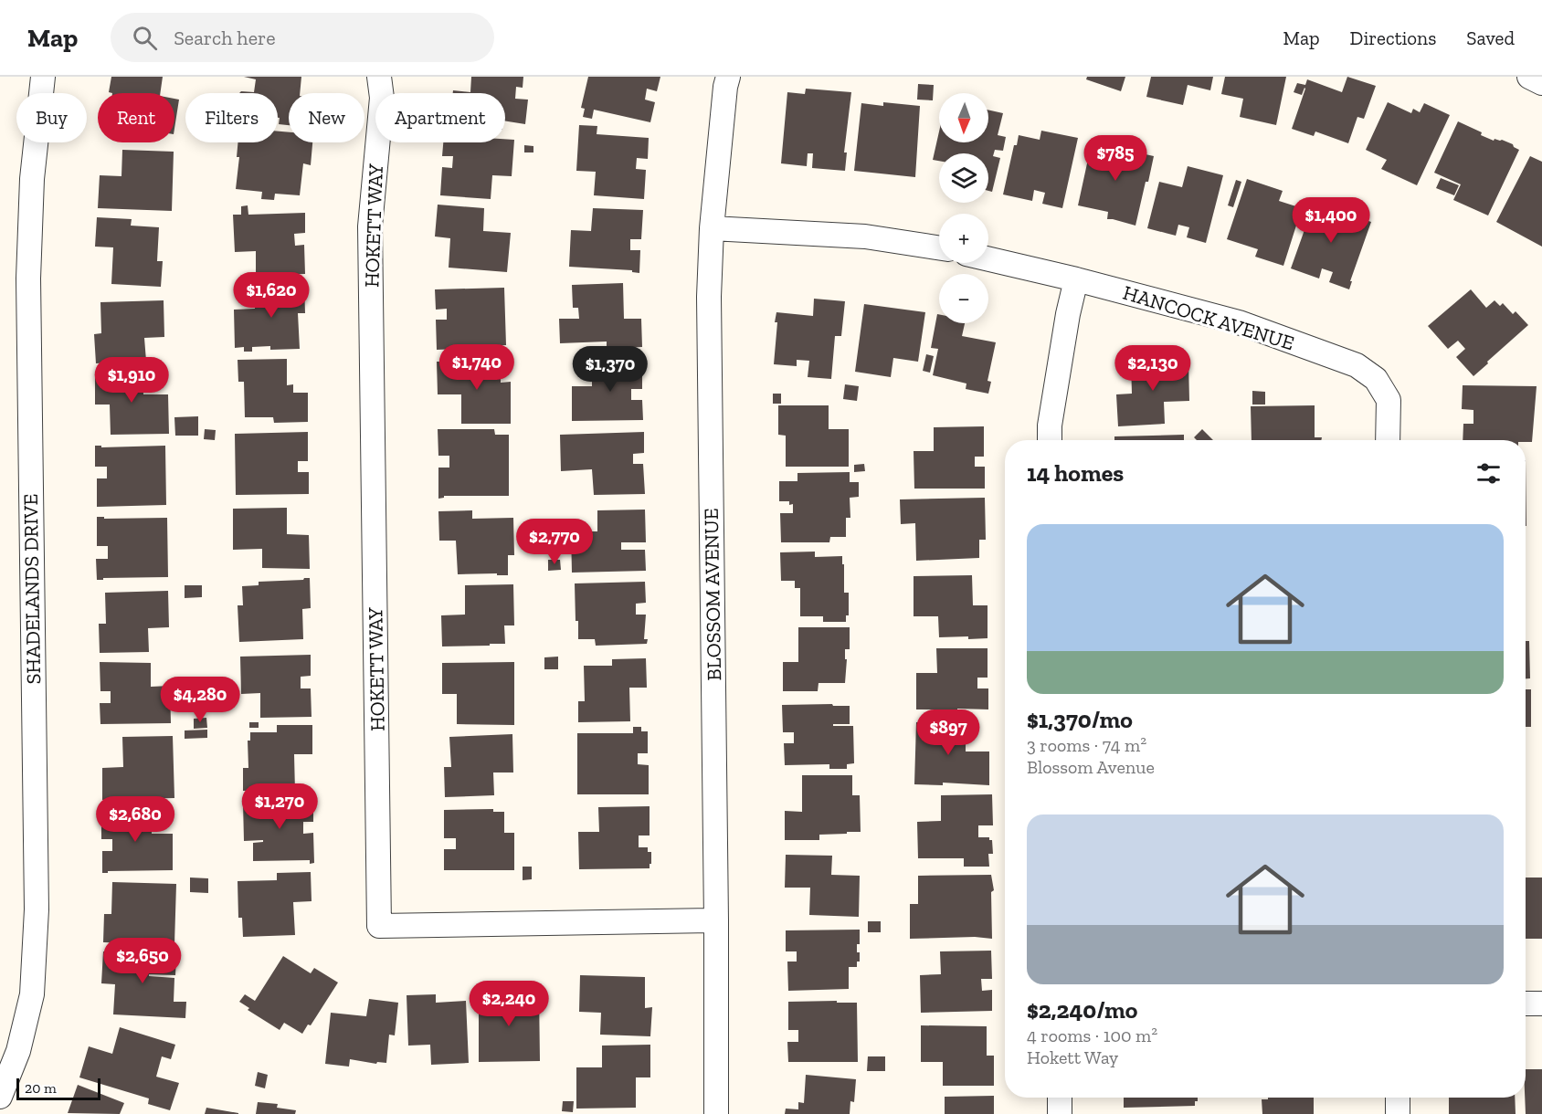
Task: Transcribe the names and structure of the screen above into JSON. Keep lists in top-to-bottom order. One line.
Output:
{"streets":{"street":["HOKETT WAY","HANCOCK AVENUE","SHADELANDS DRIVE","BLOSSOM AVENUE"]},"crossings":[["HOKETT WAY","BLOSSOM AVENUE"]],"scale_bar":"20 m","north":"bottom","page":{"header":"Map","search":"Search here","nav":["Map","Directions","Saved"],"map_buttons":["+","−"],"chip":["Buy","Rent","Filters","New","Apartment"],"price":["$785","$1,400","$1,620","$1,740","$2,130","$1,370","$1,910","$2,770","$4,280","$897","$1,270","$2,680","$2,650","$2,240"],"heading":"14 homes","list":[{"name":"$1,370/mo","note":"3 rooms · 74 m² · Blossom Avenue"},{"name":"$2,240/mo","note":"4 rooms · 100 m² · Hokett Way"}],"scale":"20 m"}}
